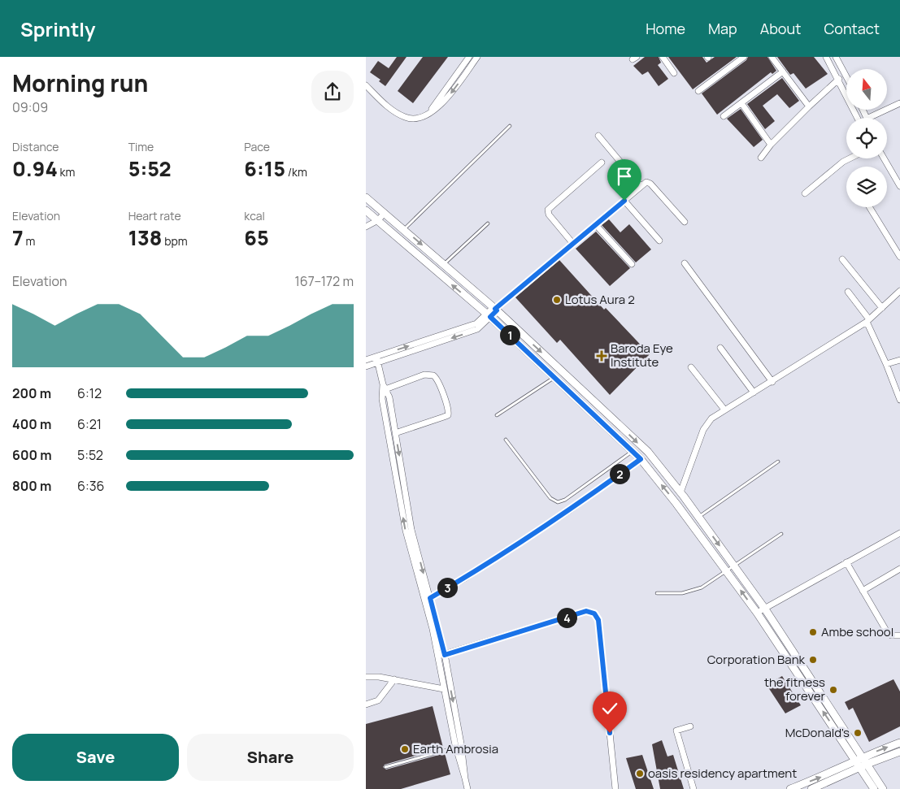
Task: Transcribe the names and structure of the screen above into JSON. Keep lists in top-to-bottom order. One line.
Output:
{"places":{"other":["Lotus Aura 2","Ambe school","Corporation Bank","the fitness forever","McDonald's","Earth Ambrosia","oasis residency apartment"],"health":["Baroda Eye Institute"]},"north":"top","page":{"header":"Sprintly","nav":["Home","Map","About","Contact"],"heading":["Morning run","09:09"],"stats":[["Distance","0.94 km"],["Time","5:52"],["Pace","6:15 /km"],["Elevation","7 m"],["Heart rate","138 bpm"],["kcal","65"]],"chart":["Elevation","167–172 m"],"pins":["1","2","3","4"],"list":[{"name":"200 m","note":"6:12"},{"name":"400 m","note":"6:21"},{"name":"600 m","note":"5:52"},{"name":"800 m","note":"6:36"}],"buttons":["Save","Share"]}}
